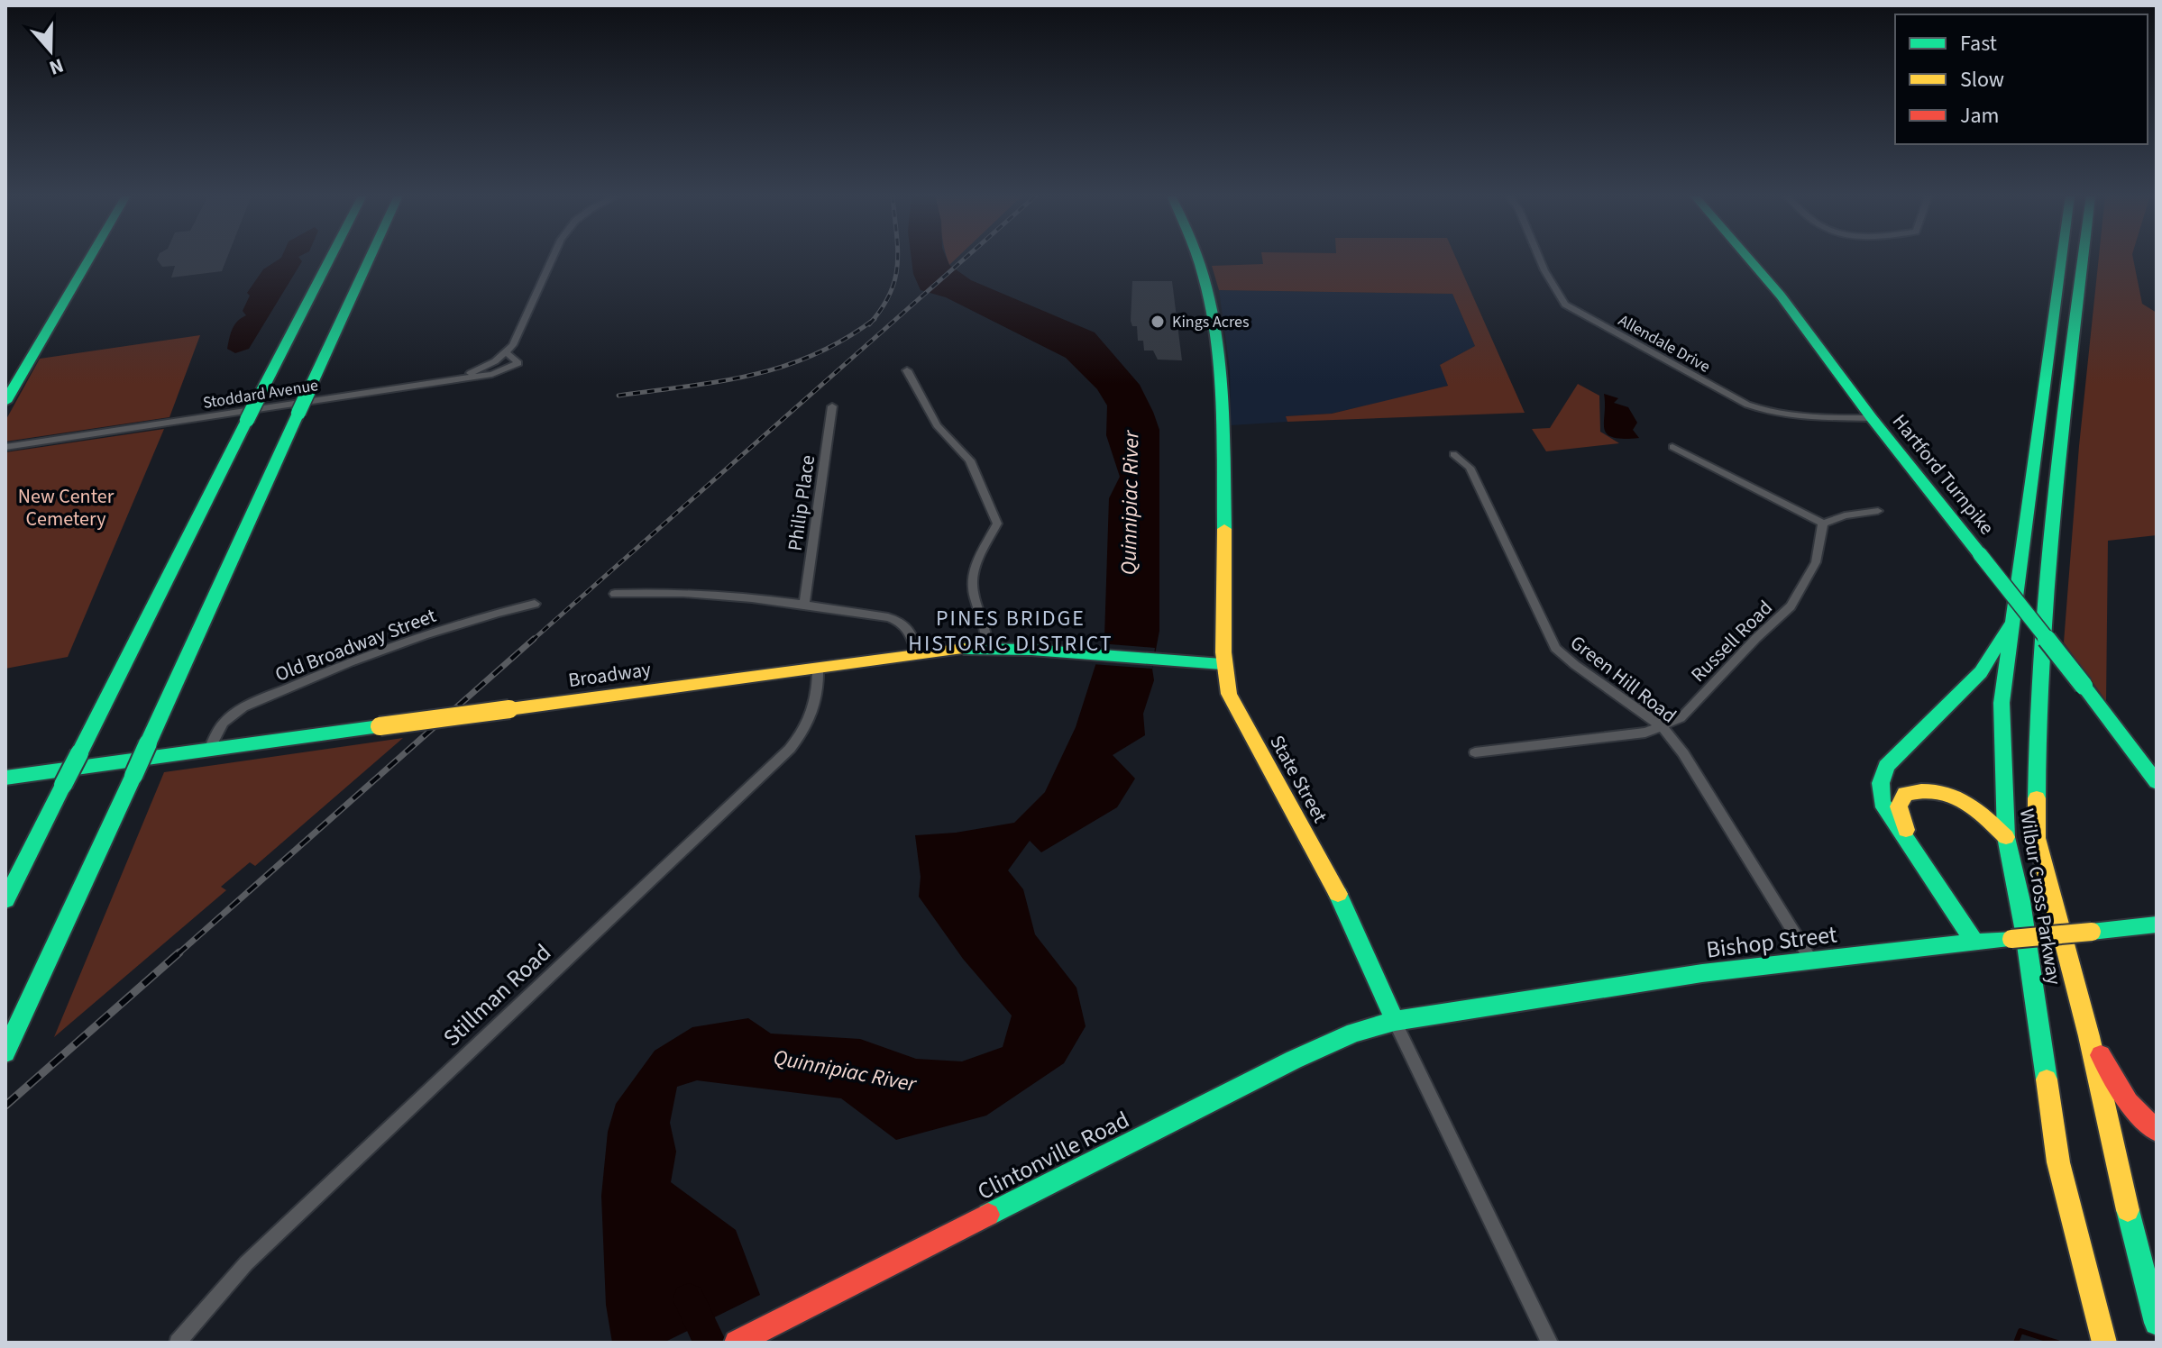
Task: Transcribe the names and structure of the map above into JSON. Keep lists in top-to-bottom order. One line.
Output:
{"streets":{"main road":["Hartford Turnpike","Broadway","State Street","Wilbur Cross Parkway","Bishop Street","Clintonville Road"],"street":["Allendale Drive","Stoddard Avenue","Philip Place","Russell Road","Old Broadway Street","Green Hill Road","Stillman Road"]},"crossings":[["Allendale Drive","Hartford Turnpike"],["Russell Road","Green Hill Road"],["Old Broadway Street","Broadway"],["Broadway","State Street"],["Broadway","Stillman Road"],["Green Hill Road","Bishop Street"],["State Street","Bishop Street"],["State Street","Clintonville Road"],["Bishop Street","Clintonville Road"]],"districts":["PINES BRIDGE HISTORIC DISTRICT"],"water":["Quinnipiac River"],"parks":["New Center Cemetery"],"places":["Kings Acres"],"legend":["Fast","Slow","Jam"],"north":"bottom"}
